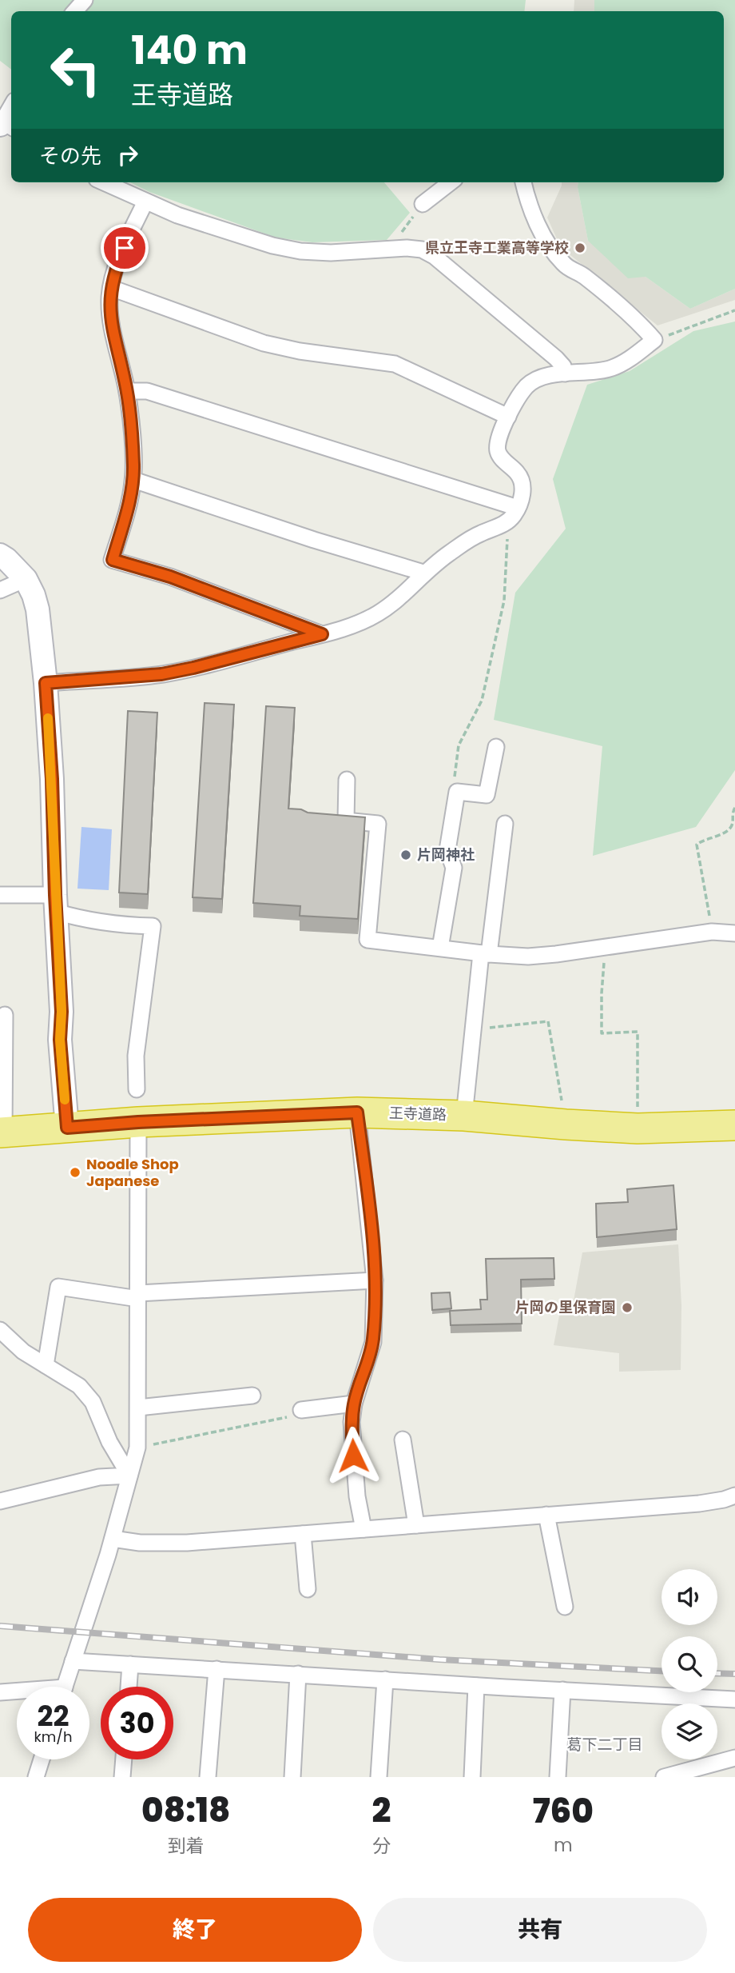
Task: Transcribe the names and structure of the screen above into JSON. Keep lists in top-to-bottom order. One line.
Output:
{"streets":{"highway":["王寺道路"]},"districts":["葛下二丁目"],"places":["県立王寺工業高等学校","片岡神社","Noodle Shop Japanese","片岡の里保育園"],"page":{"turn":["140 m","王寺道路"],"then":"その先","speed":"22 km/h","limit":"30","eta":["08:18","到着","2","分","760","m"],"buttons":["終了","共有"]}}
